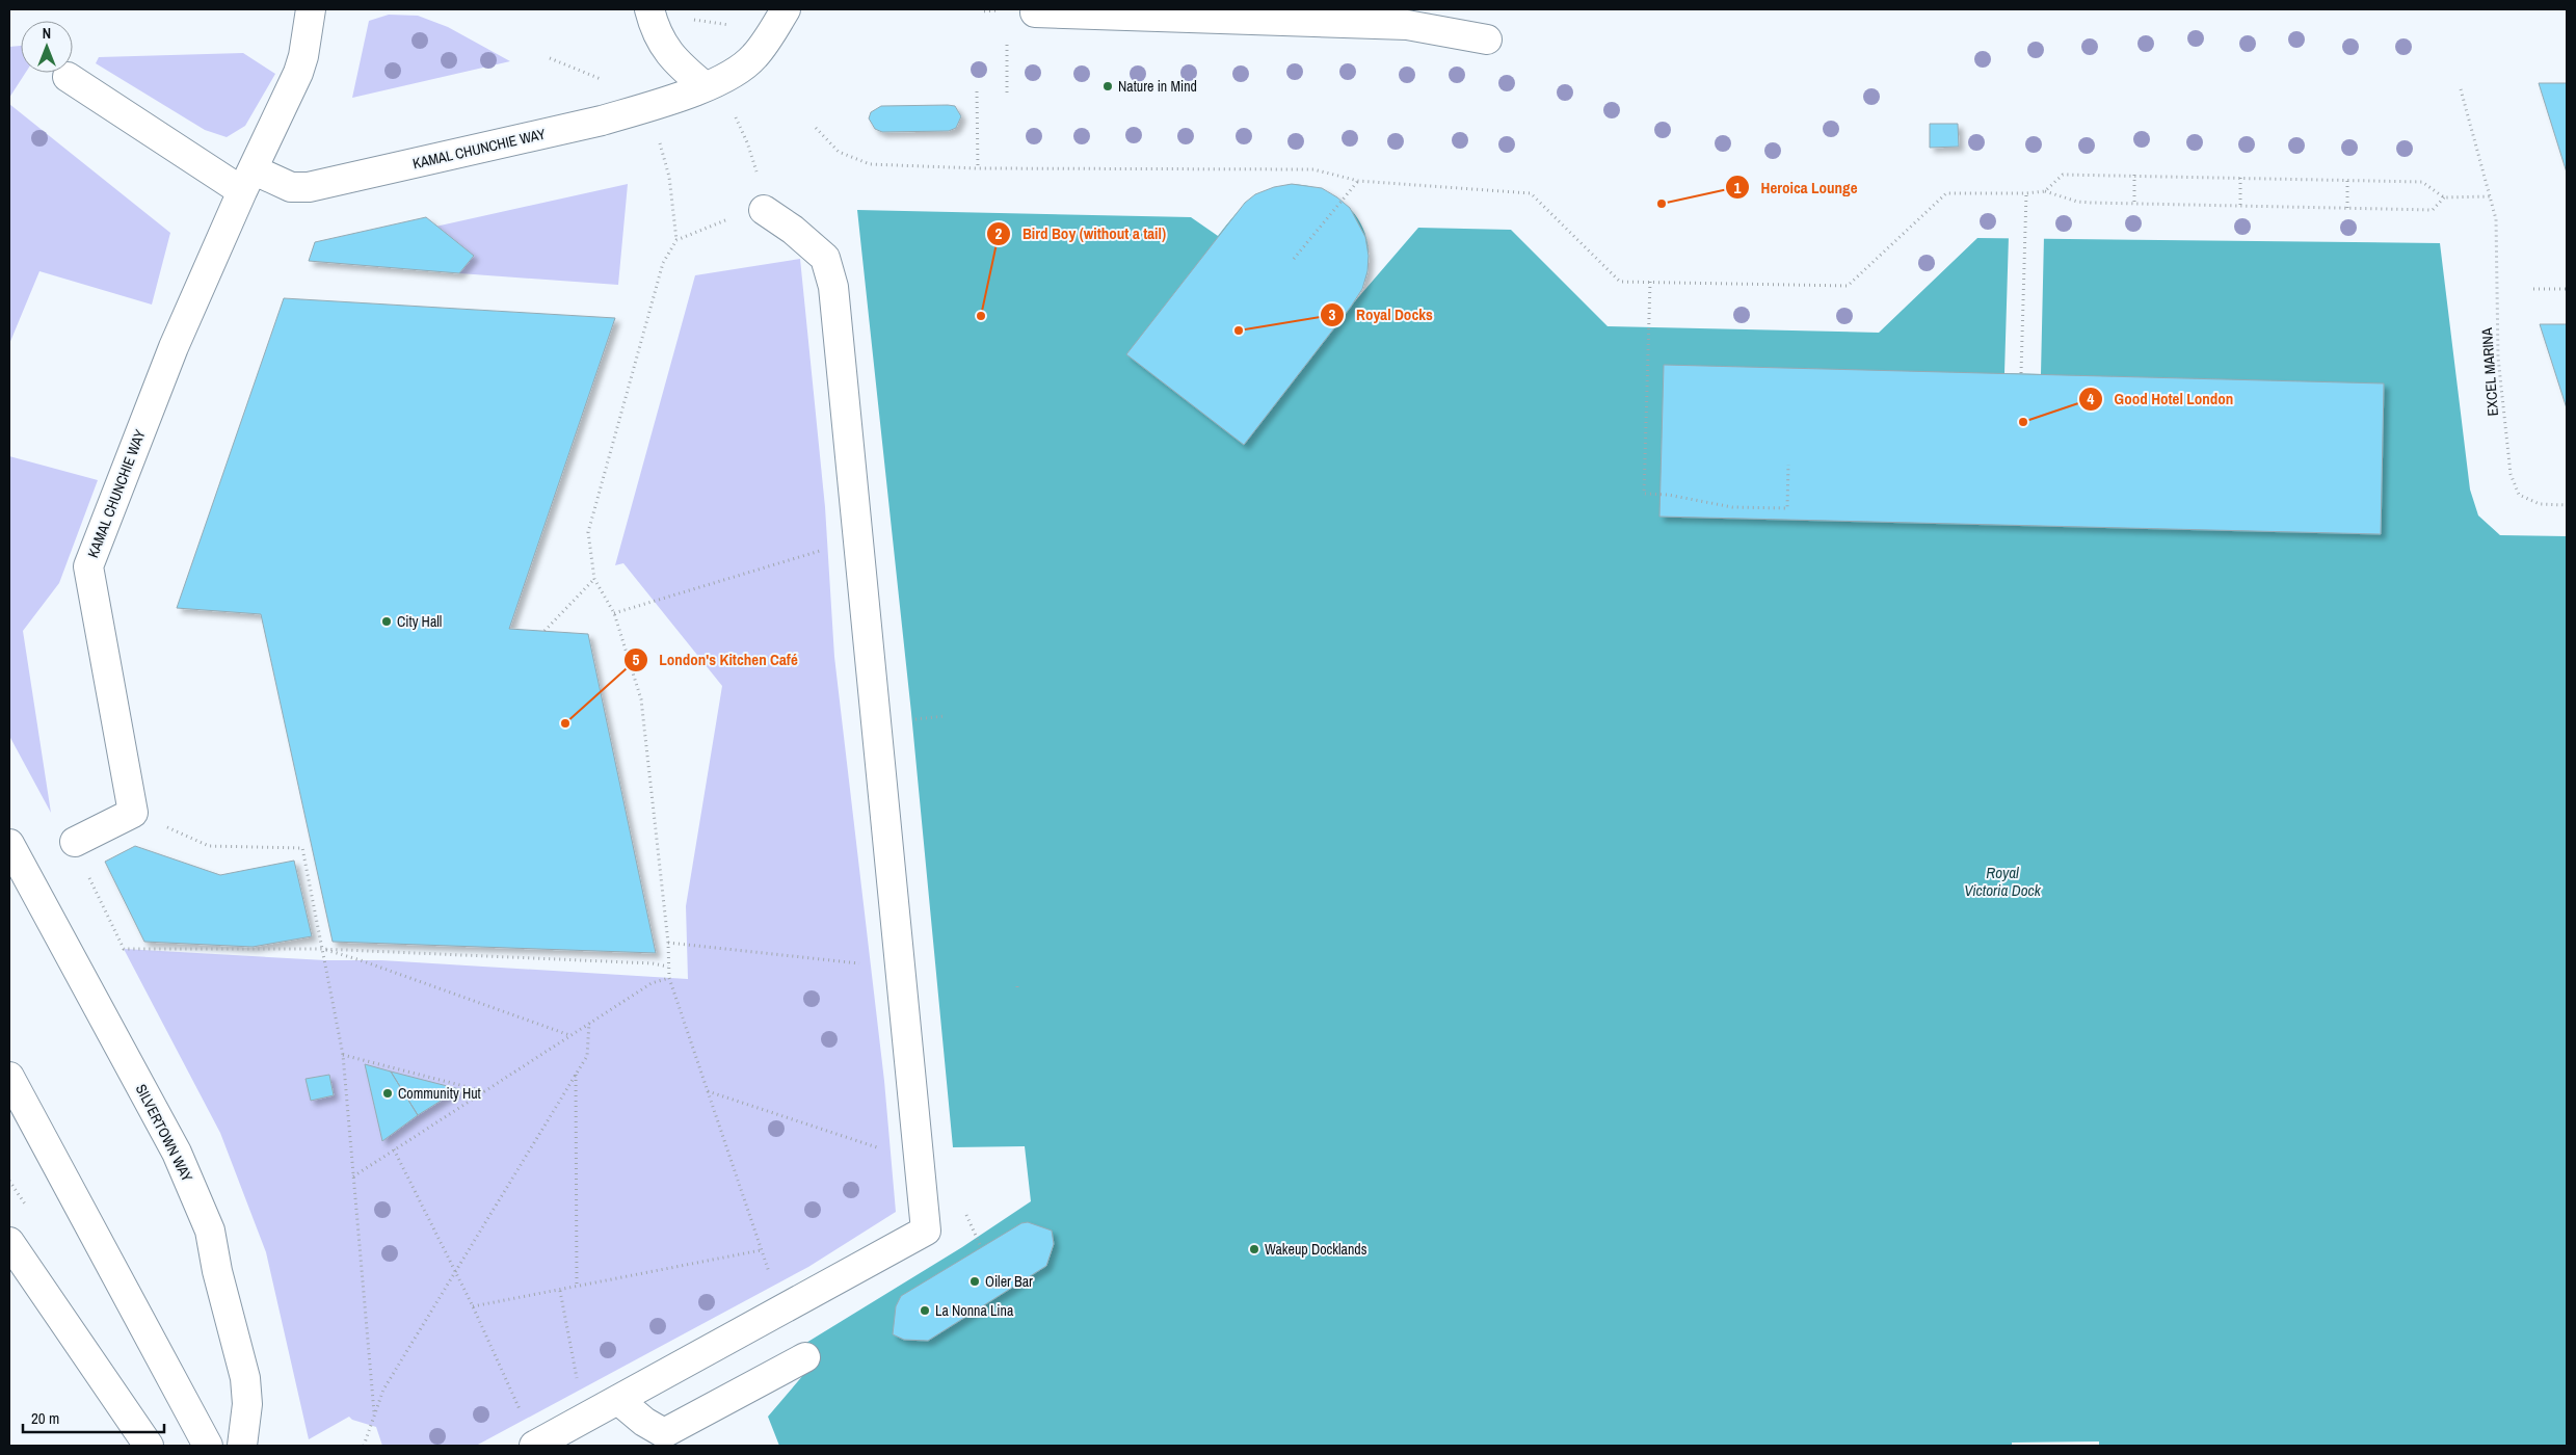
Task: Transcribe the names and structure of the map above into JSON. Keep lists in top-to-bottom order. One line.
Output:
{"streets":{"street":["KAMAL CHUNCHIE WAY","SILVERTOWN WAY"],"path":["EXCEL MARINA"]},"water":["Royal Victoria Dock"],"places":["Nature in Mind","Heroica Lounge","Bird Boy (without a tail)","Royal Docks","Good Hotel London","City Hall","London's Kitchen Café","Community Hut","Wakeup Docklands","Oiler Bar","La Nonna Lina"],"scale_bar":"20 m","north":"top"}
